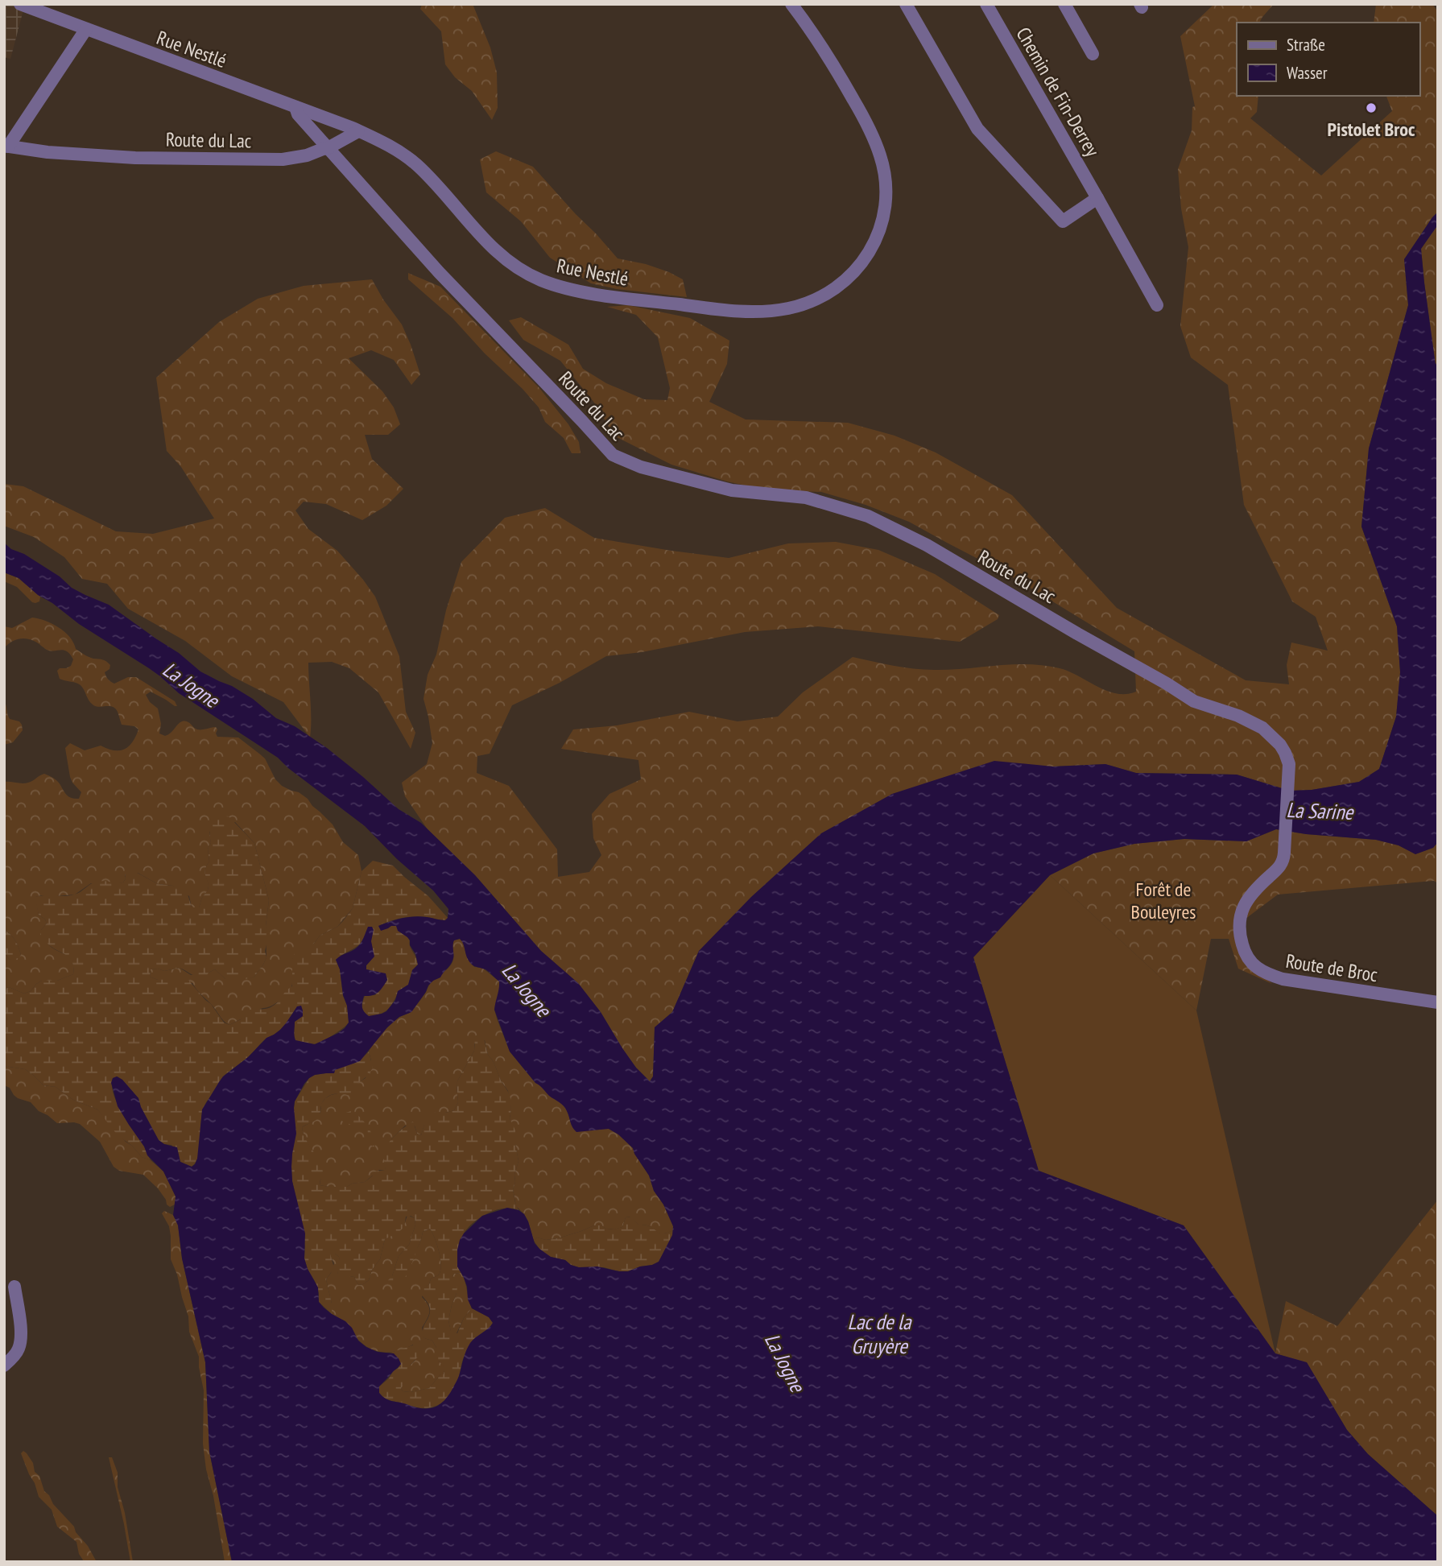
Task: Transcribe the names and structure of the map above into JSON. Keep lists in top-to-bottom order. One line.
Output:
{"streets":{"street":["Rue Nestlé","Chemin de Fin-Derrey","Route du Lac","Route de Broc"]},"crossings":[["Route du Lac","Route de Broc"]],"water":["La Jogne","La Sarine","Lac de la Gruyère"],"parks":["Forêt de Bouleyres"],"places":["Pistolet Broc"],"legend":["Straße","Wasser"]}
